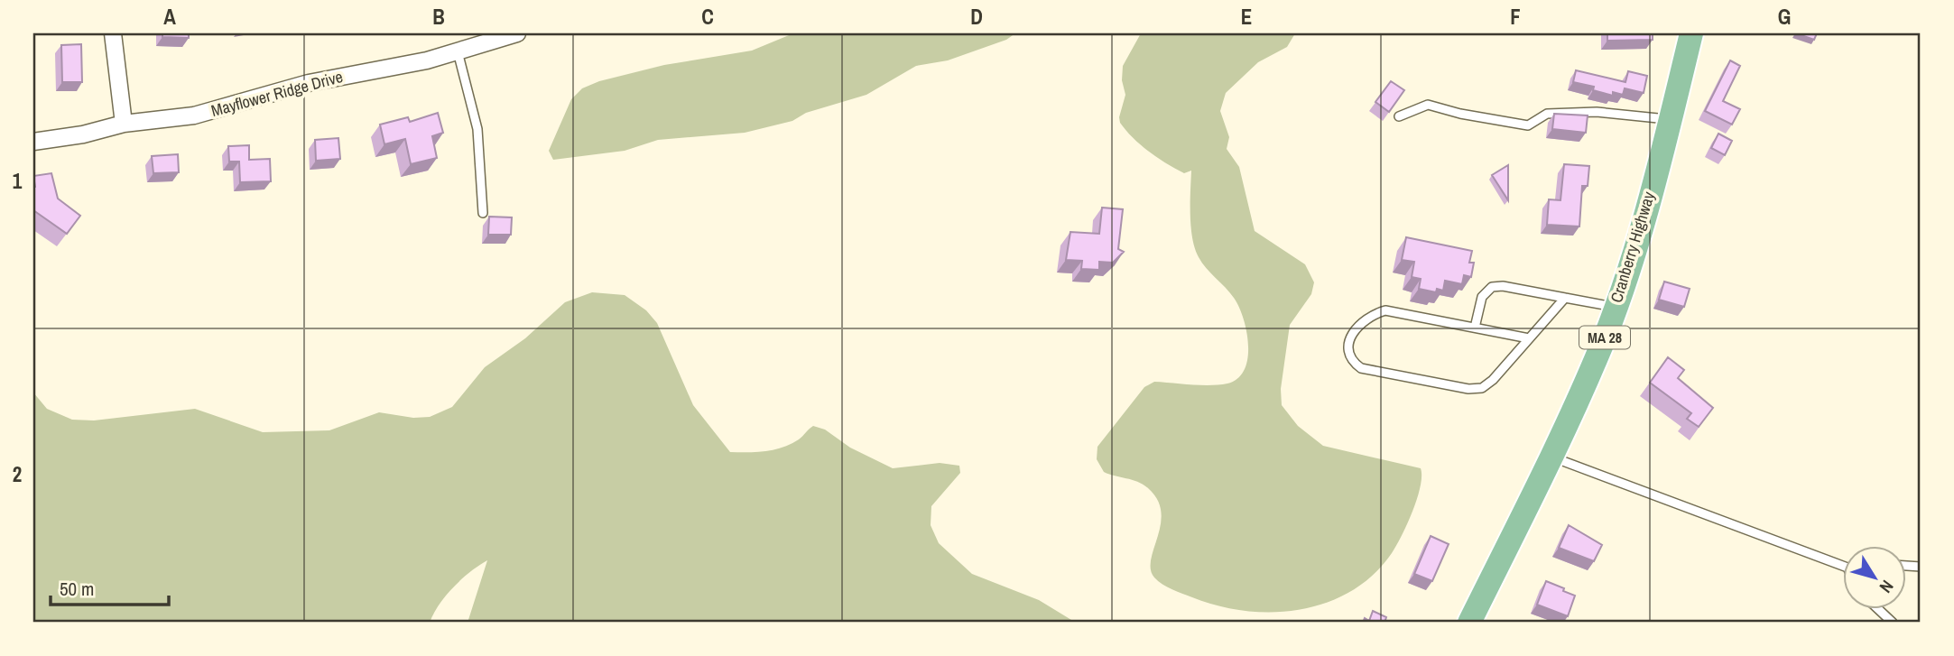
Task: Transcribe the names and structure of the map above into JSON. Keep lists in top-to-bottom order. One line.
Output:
{"streets":{"main road":["Cranberry Highway","MA 28"],"street":["Mayflower Ridge Drive"]},"scale_bar":"50 m","north":"bottom right","grid":{"columns":["A","B","C","D","E","F","G"],"rows":["1","2"]}}
